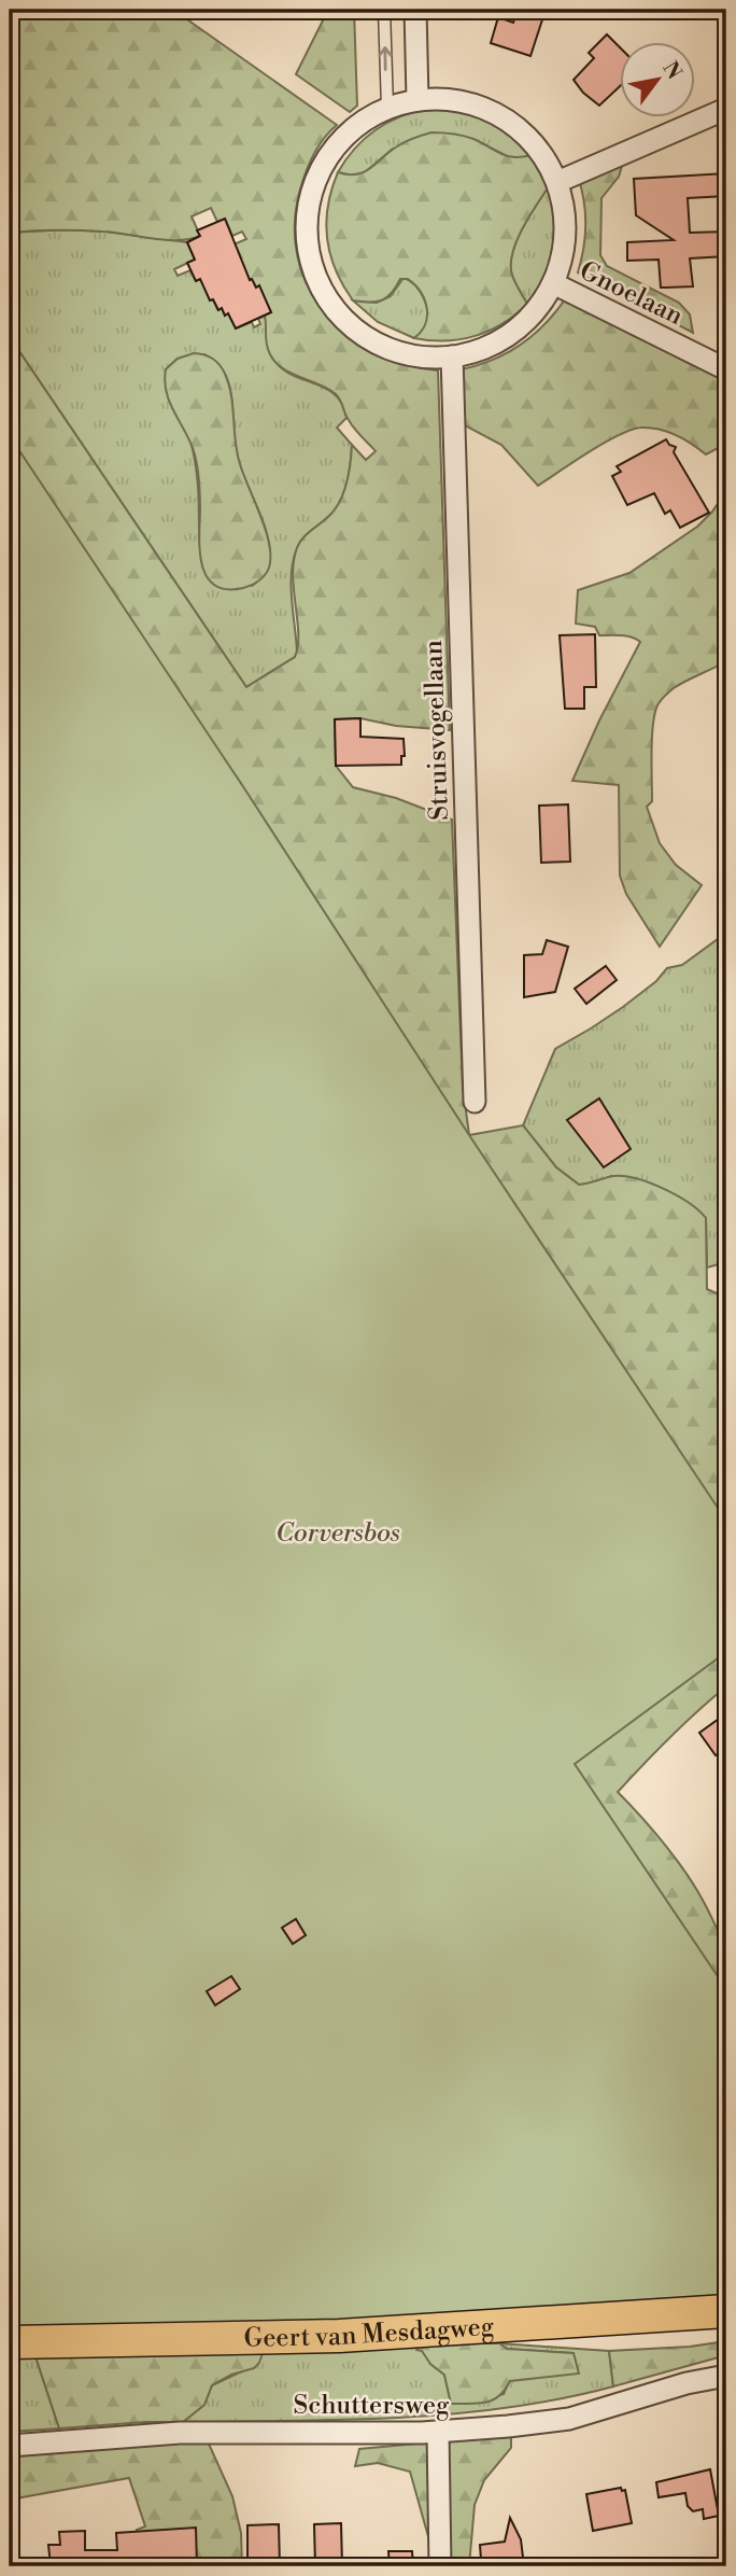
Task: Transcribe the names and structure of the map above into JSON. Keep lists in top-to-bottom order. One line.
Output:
{"streets":{"main road":["Geert van Mesdagweg"],"street":["Gnoelaan","Struisvogellaan","Schuttersweg"]},"crossings":[["Gnoelaan","Struisvogellaan"]],"parks":["Corversbos"],"north":"top right"}
